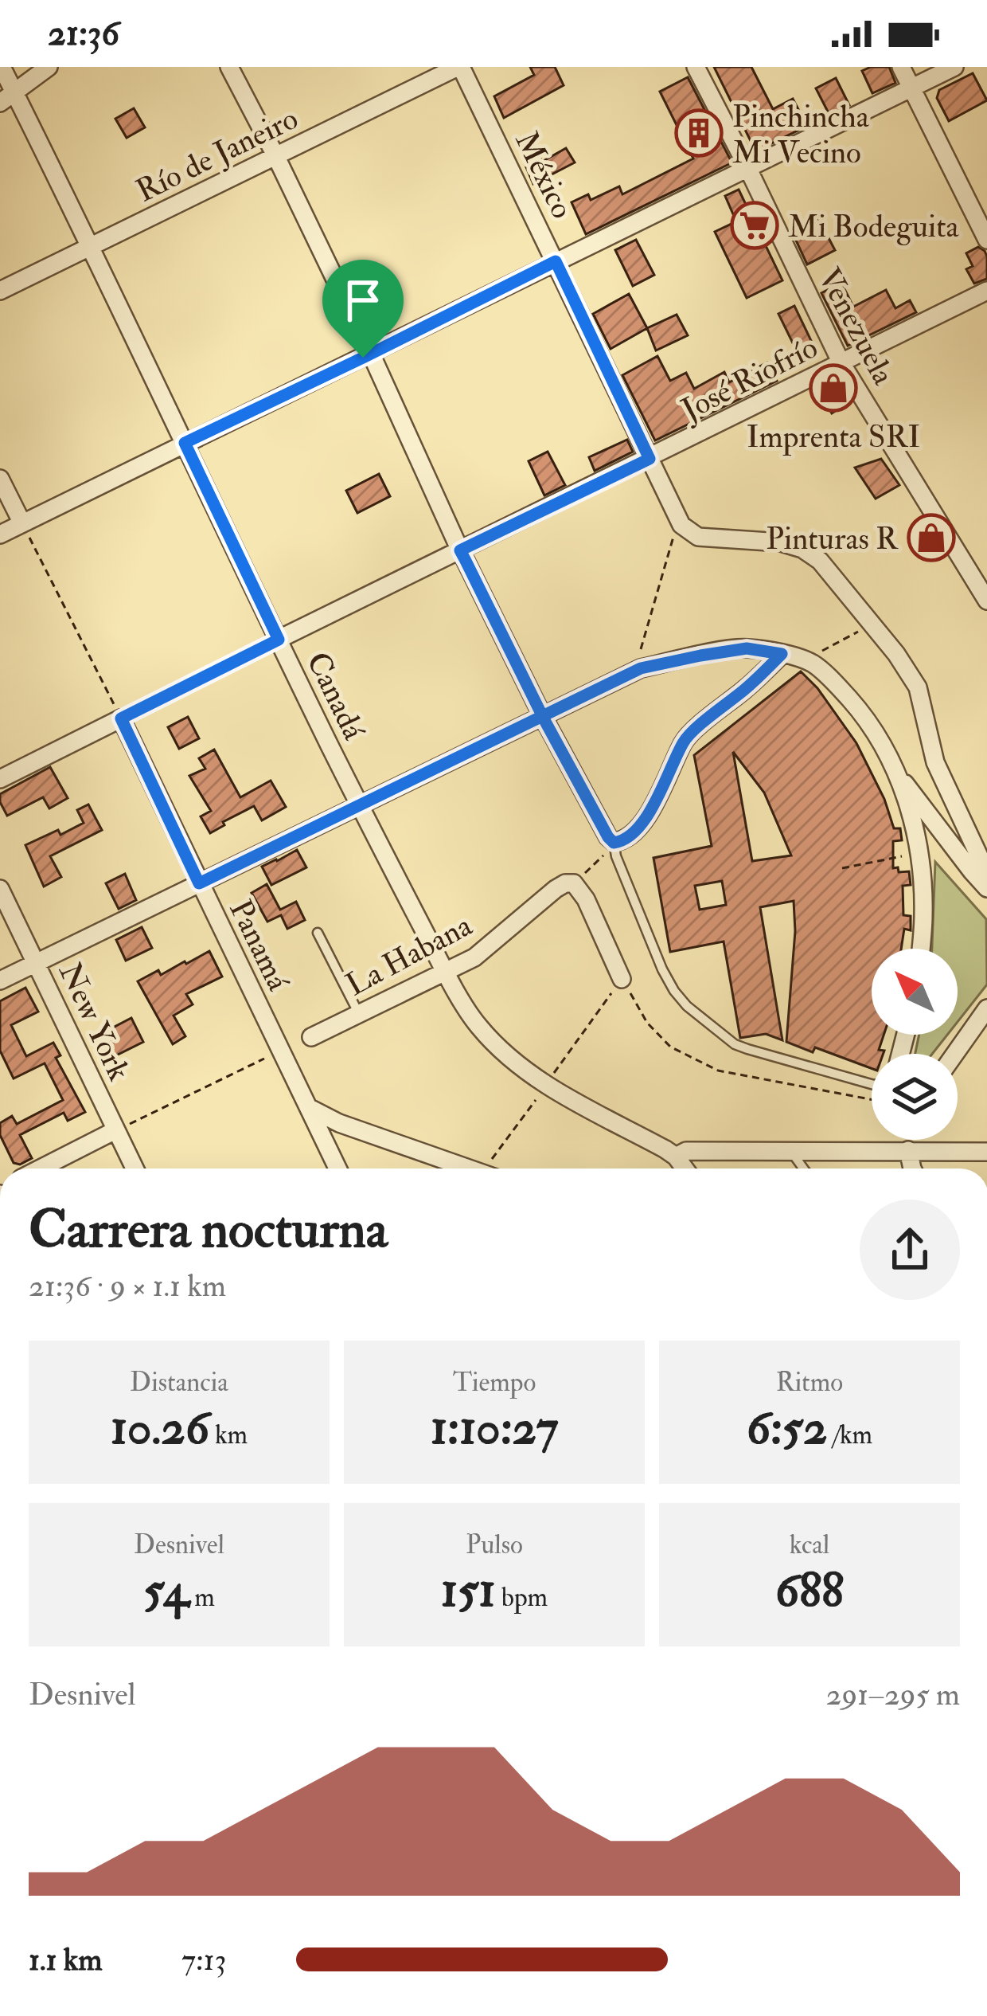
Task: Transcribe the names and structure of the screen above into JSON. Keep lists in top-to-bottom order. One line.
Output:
{"streets":{"street":["Río de Janeiro","México","Venezuela","José Riofrío","Canadá","Panamá","La Habana","New York"]},"crossings":[["Río de Janeiro","México"],["Río de Janeiro","Canadá"],["México","José Riofrío"],["Venezuela","José Riofrío"],["José Riofrío","Canadá"],["Canadá","La Habana"]],"places":{"building":["Pinchincha Mi Vecino"],"supermarket":["Mi Bodeguita"],"shop":["Imprenta SRI","Pinturas R"]},"north":"top left","page":{"status":"21:36","heading":["Carrera nocturna","21:36 · 9 × 1.1 km"],"stats":[["Distancia","10.26 km"],["Tiempo","1:10:27"],["Ritmo","6:52 /km"],["Desnivel","54 m"],["Pulso","151 bpm"],["kcal","688"]],"chart":["Desnivel","291–295 m"],"list":[{"name":"1.1 km","note":"7:13"}]}}
